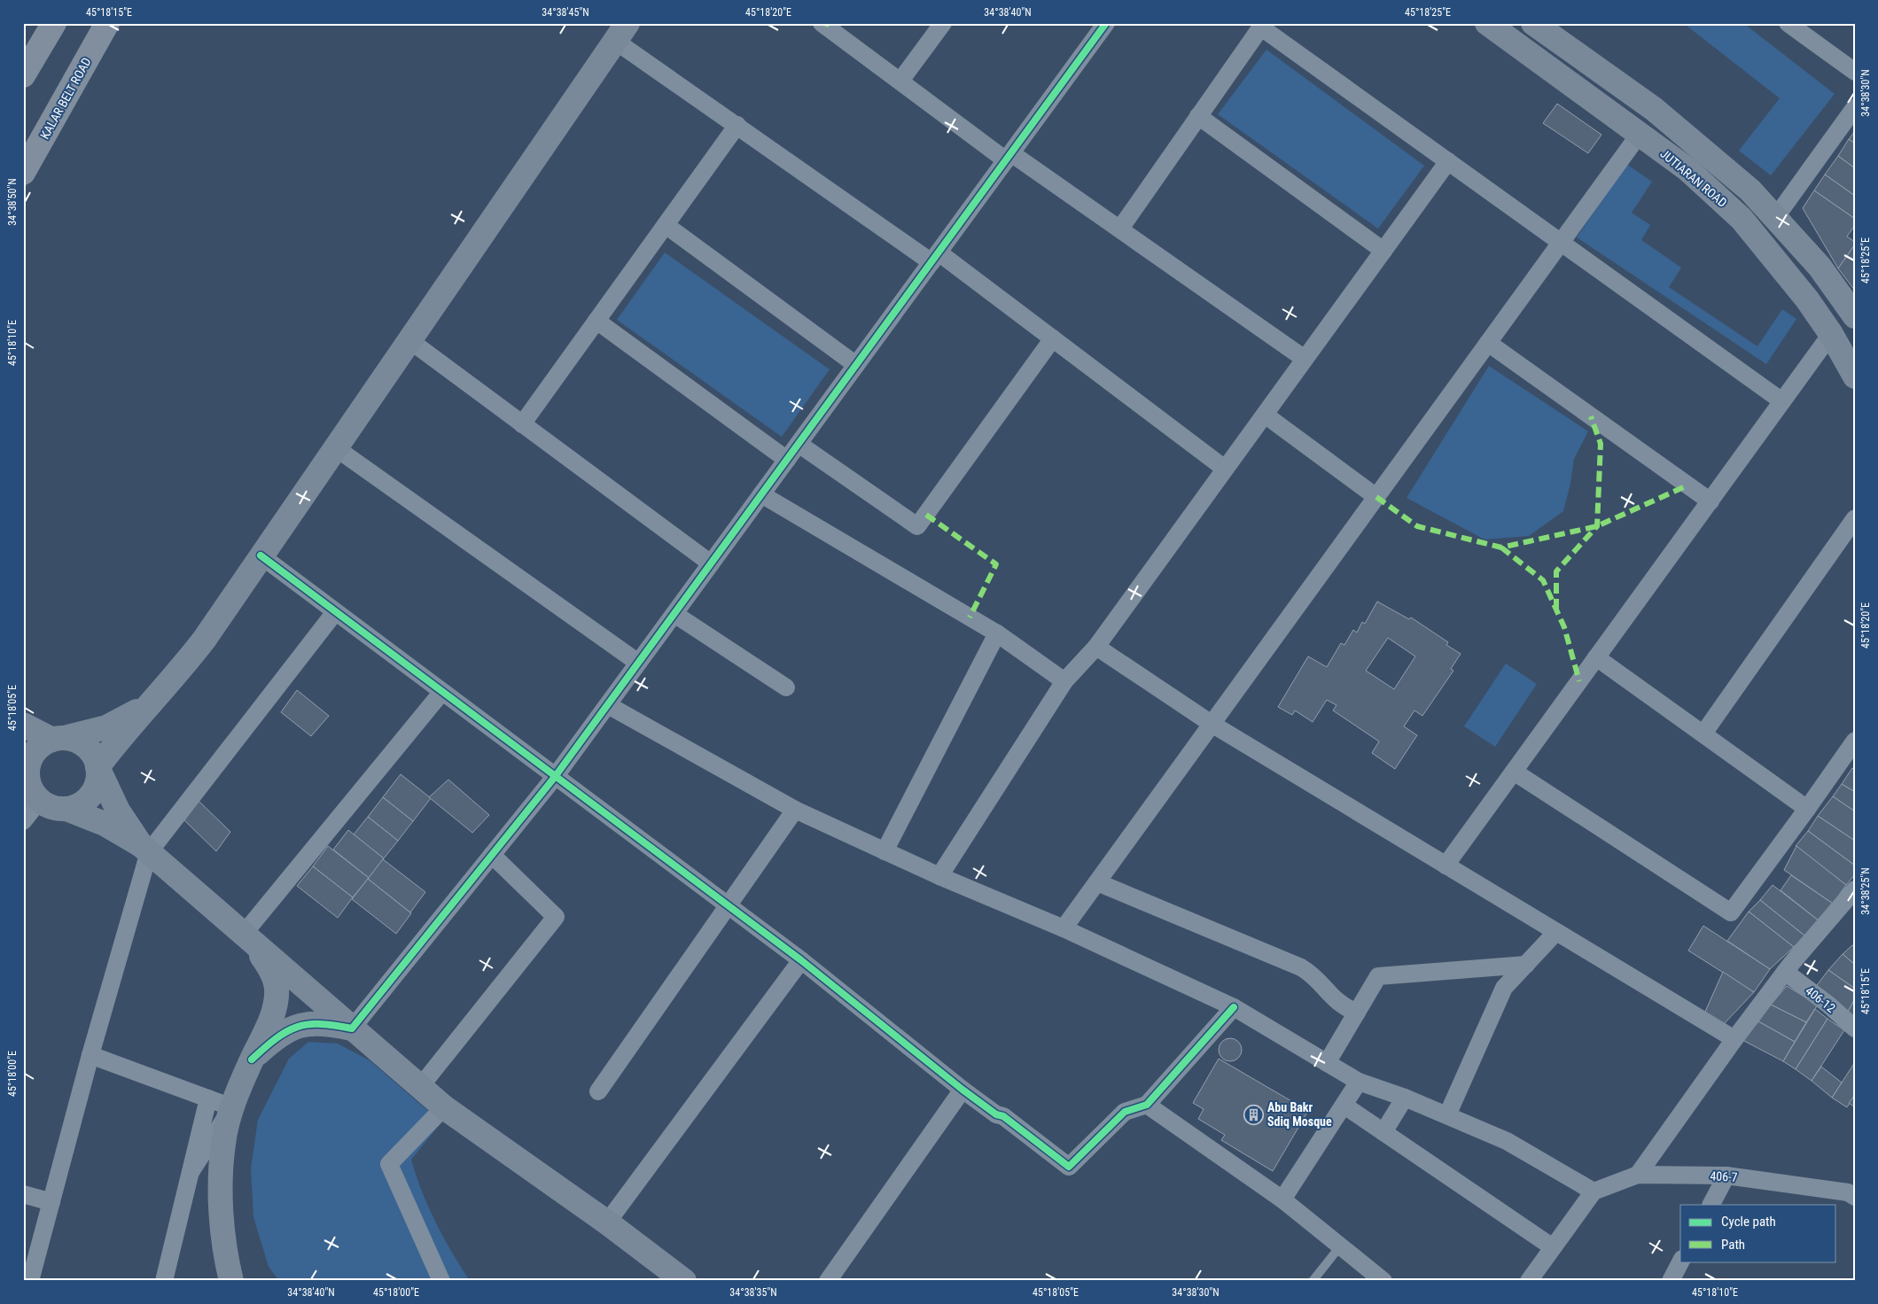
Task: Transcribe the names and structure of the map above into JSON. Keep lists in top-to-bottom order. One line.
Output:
{"streets":{"highway":["KALAR BELT ROAD"],"main road":["JUTIARAN ROAD"],"street":["406-12","406-7"]},"places":{"building":["Abu Bakr Sdiq Mosque"]},"legend":["Cycle path","Path"],"coordinates":["45°18'15\"E","34°38'45\"N","45°18'20\"E","34°38'40\"N","45°18'25\"E","34°38'30\"N","34°38'50\"N","45°18'10\"E","45°18'05\"E","34°38'25\"N","45°18'00\"E","34°38'35\"N"]}
